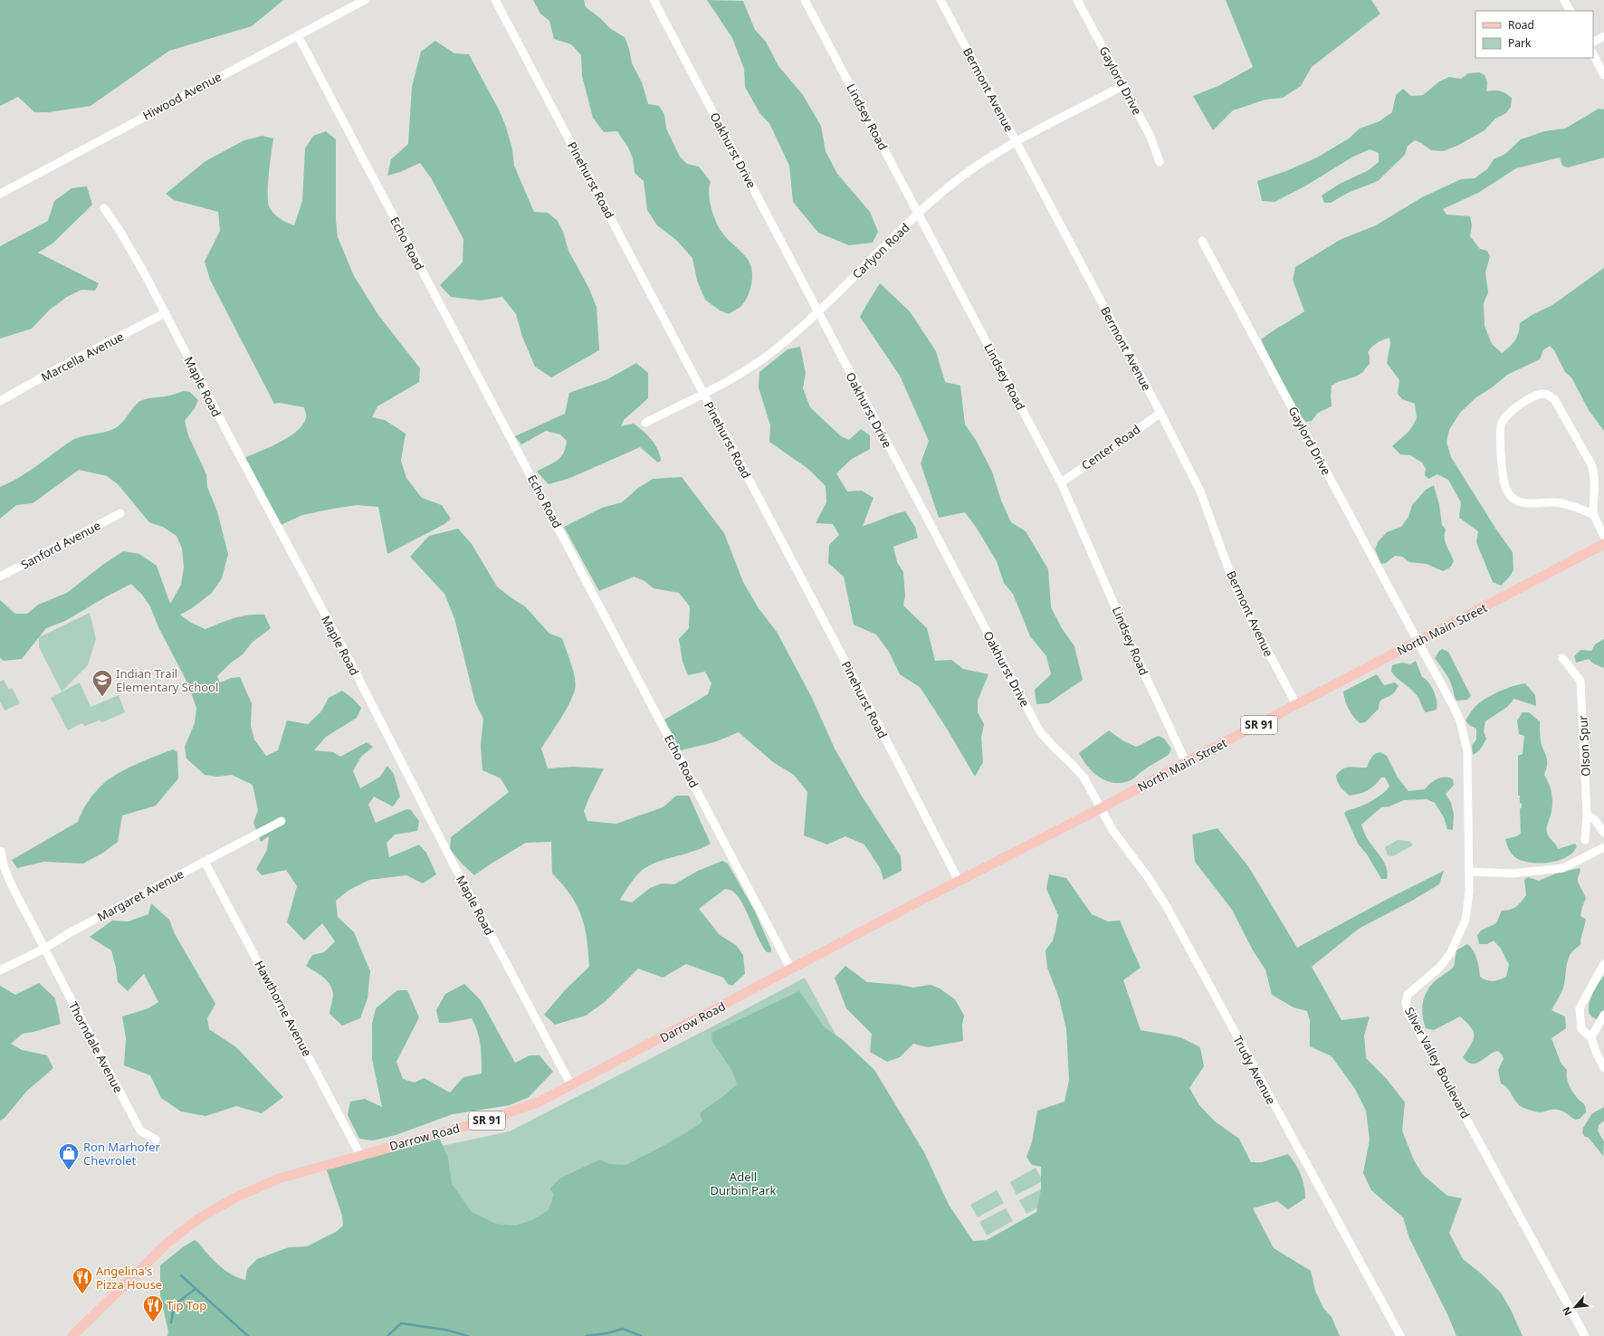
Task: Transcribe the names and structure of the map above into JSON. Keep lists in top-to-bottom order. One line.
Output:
{"streets":{"main road":["North Main Street","SR 91","Darrow Road"],"street":["Gaylord Drive","Bermont Avenue","Hiwood Avenue","Lindsey Road","Oakhurst Drive","Pinehurst Road","Echo Road","Carlyon Road","Marcella Avenue","Maple Road","Center Road","Sanford Avenue","Olson Spur","Margaret Avenue","Hawthorne Avenue","Thorndale Avenue","Silver Valley Boulevard","Trudy Avenue"]},"crossings":[["Gaylord Drive","Carlyon Road"],["Gaylord Drive","North Main Street"],["Gaylord Drive","Silver Valley Boulevard"],["Bermont Avenue","Carlyon Road"],["Bermont Avenue","Center Road"],["Bermont Avenue","North Main Street"],["Hiwood Avenue","Echo Road"],["Lindsey Road","Carlyon Road"],["Lindsey Road","Center Road"],["Lindsey Road","North Main Street"],["Oakhurst Drive","Carlyon Road"],["Oakhurst Drive","North Main Street"],["Oakhurst Drive","Trudy Avenue"],["Pinehurst Road","Carlyon Road"],["Pinehurst Road","North Main Street"],["Echo Road","Darrow Road"],["Marcella Avenue","Maple Road"],["Maple Road","Darrow Road"],["North Main Street","Darrow Road"],["North Main Street","Silver Valley Boulevard"],["North Main Street","Trudy Avenue"],["Margaret Avenue","Hawthorne Avenue"],["Margaret Avenue","Thorndale Avenue"],["Hawthorne Avenue","Darrow Road"]],"parks":["Adell Durbin Park"],"places":{"school or university":["Indian Trail Elementary School"],"shop":["Ron Marhofer Chevrolet"],"restaurant":["Angelina's Pizza House","Tip Top"]},"legend":["Road","Park"],"north":"bottom left"}
